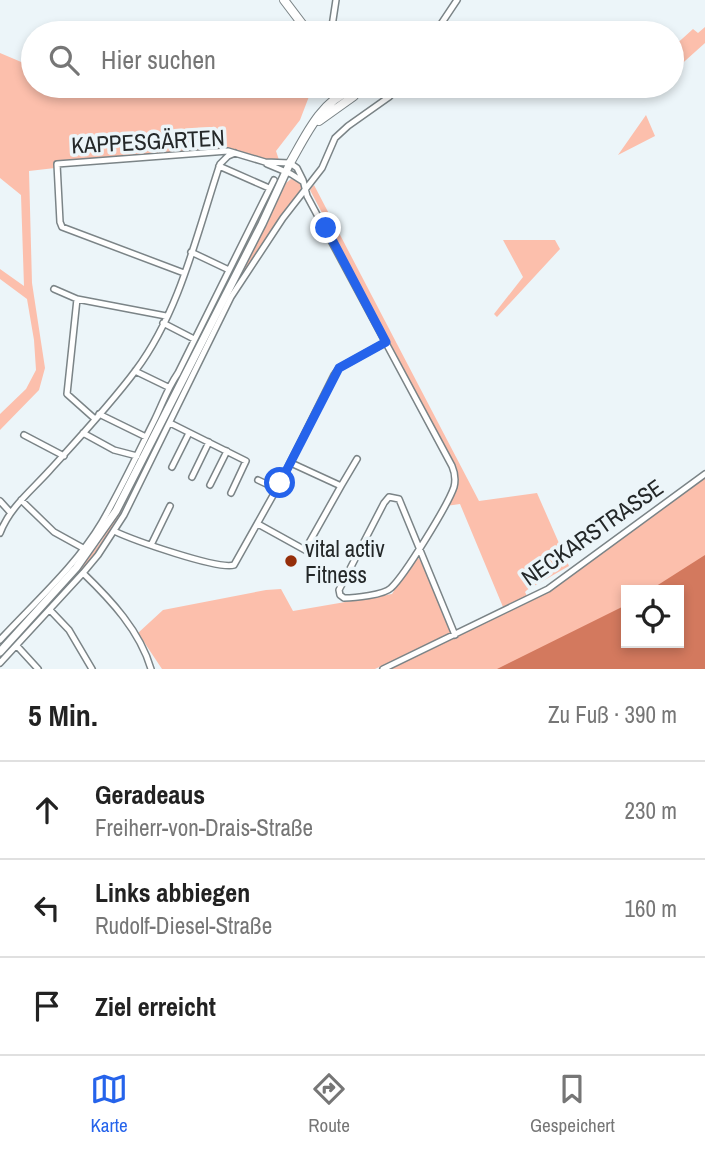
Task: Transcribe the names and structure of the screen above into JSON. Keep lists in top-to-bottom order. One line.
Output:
{"streets":{"street":["KAPPESGÄRTEN","NECKARSTRASSE"]},"places":["vital activ Fitness"],"page":{"search":"Hier suchen","heading":["5 Min.","Zu Fuß · 390 m"],"list":[["Geradeaus","Freiherr-von-Drais-Straße","230 m"],["Links abbiegen","Rudolf-Diesel-Straße","160 m"],"Ziel erreicht"],"nav":["Karte","Route","Gespeichert"]}}
